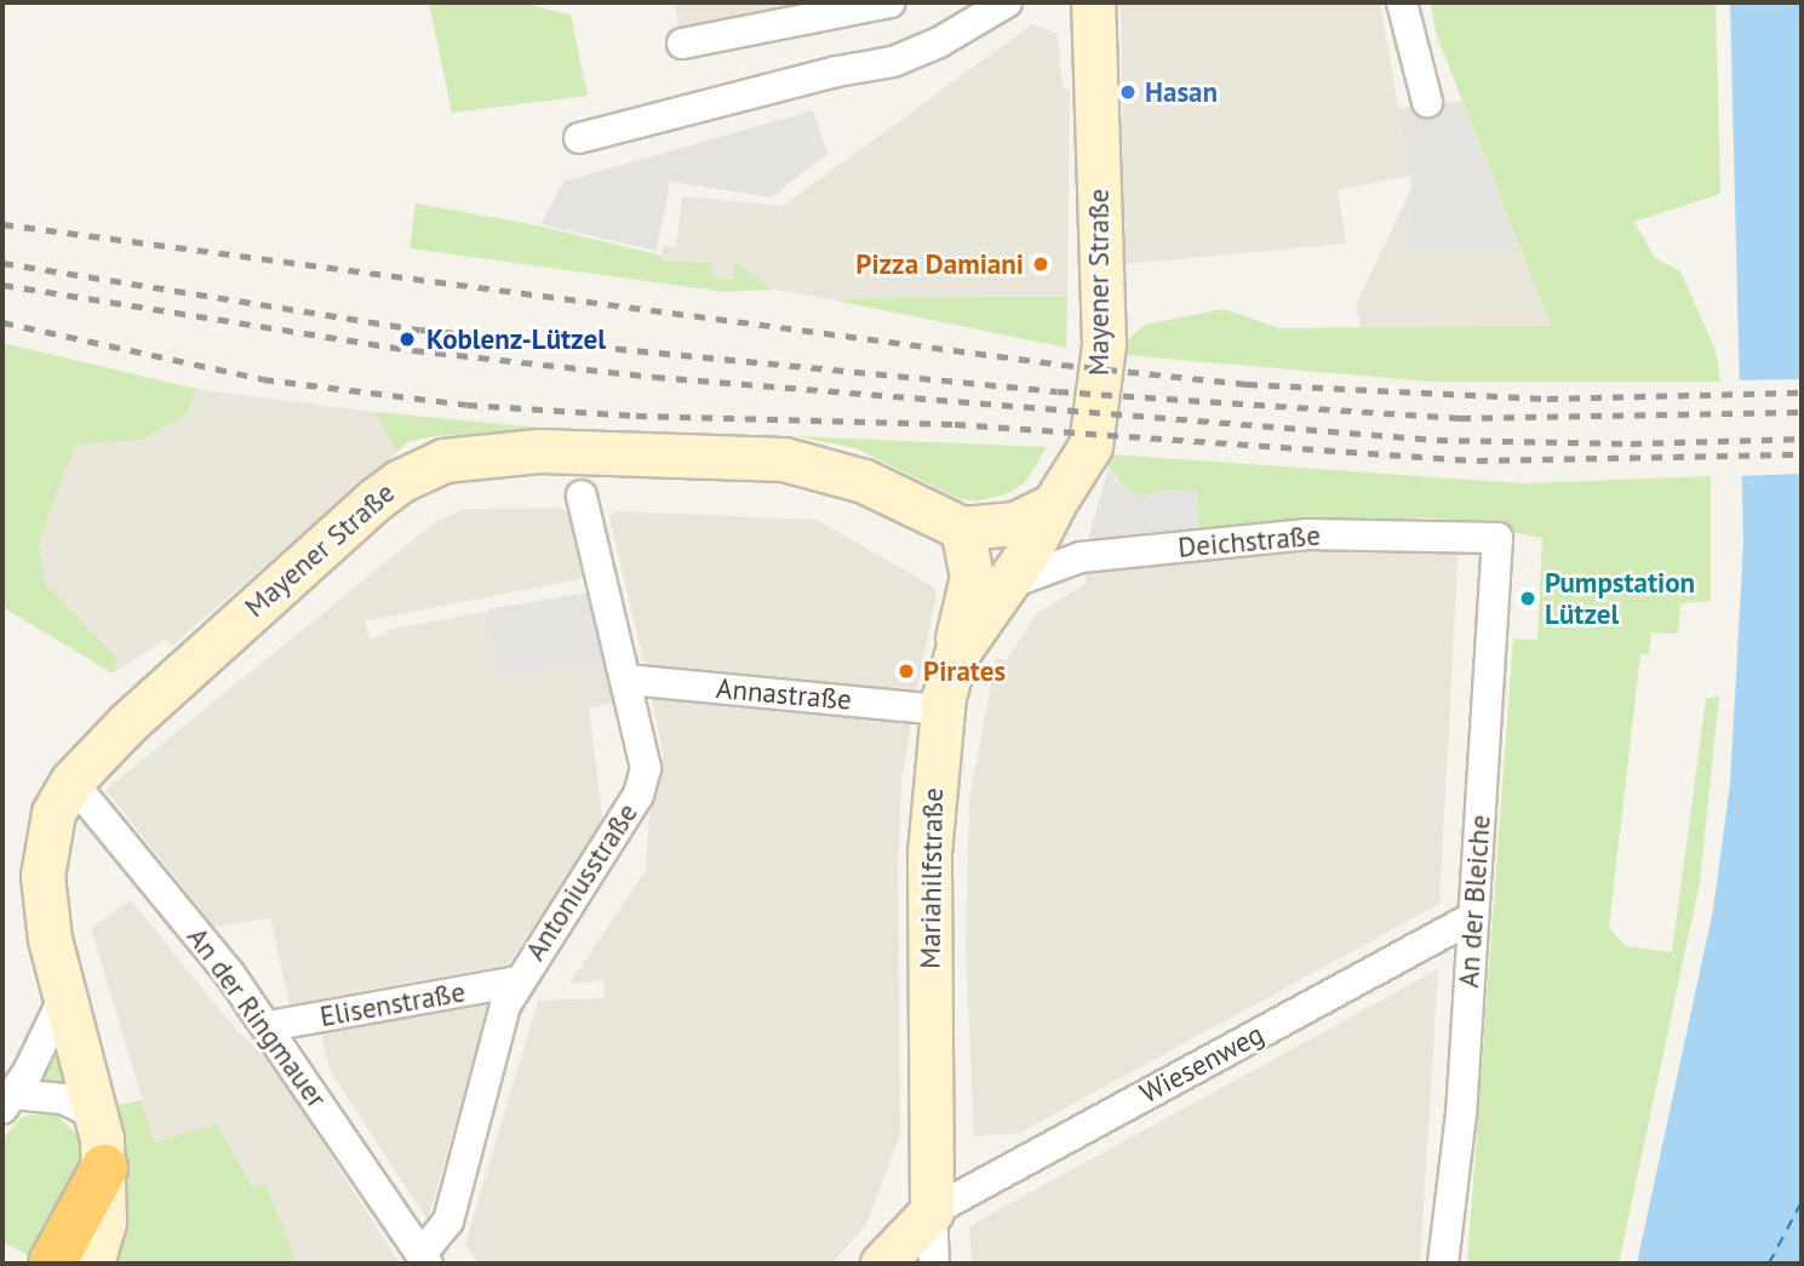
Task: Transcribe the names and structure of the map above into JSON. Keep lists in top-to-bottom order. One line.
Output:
{"streets":{"street":["Mayener Straße","Deichstraße","Annastraße","Mariahilfstraße","Antoniusstraße","An der Bleiche","Elisenstraße","An der Ringmauer","Wiesenweg"]},"crossings":[["Mayener Straße","Mariahilfstraße"],["Mayener Straße","An der Ringmauer"],["Deichstraße","Mariahilfstraße"],["Deichstraße","An der Bleiche"],["Annastraße","Mariahilfstraße"],["Annastraße","Antoniusstraße"],["Mariahilfstraße","Wiesenweg"],["Antoniusstraße","Elisenstraße"],["Antoniusstraße","An der Ringmauer"],["An der Bleiche","Wiesenweg"],["Elisenstraße","An der Ringmauer"]],"places":["Hasan","Pizza Damiani","Koblenz-Lützel","Pumpstation Lützel","Pirates"]}
